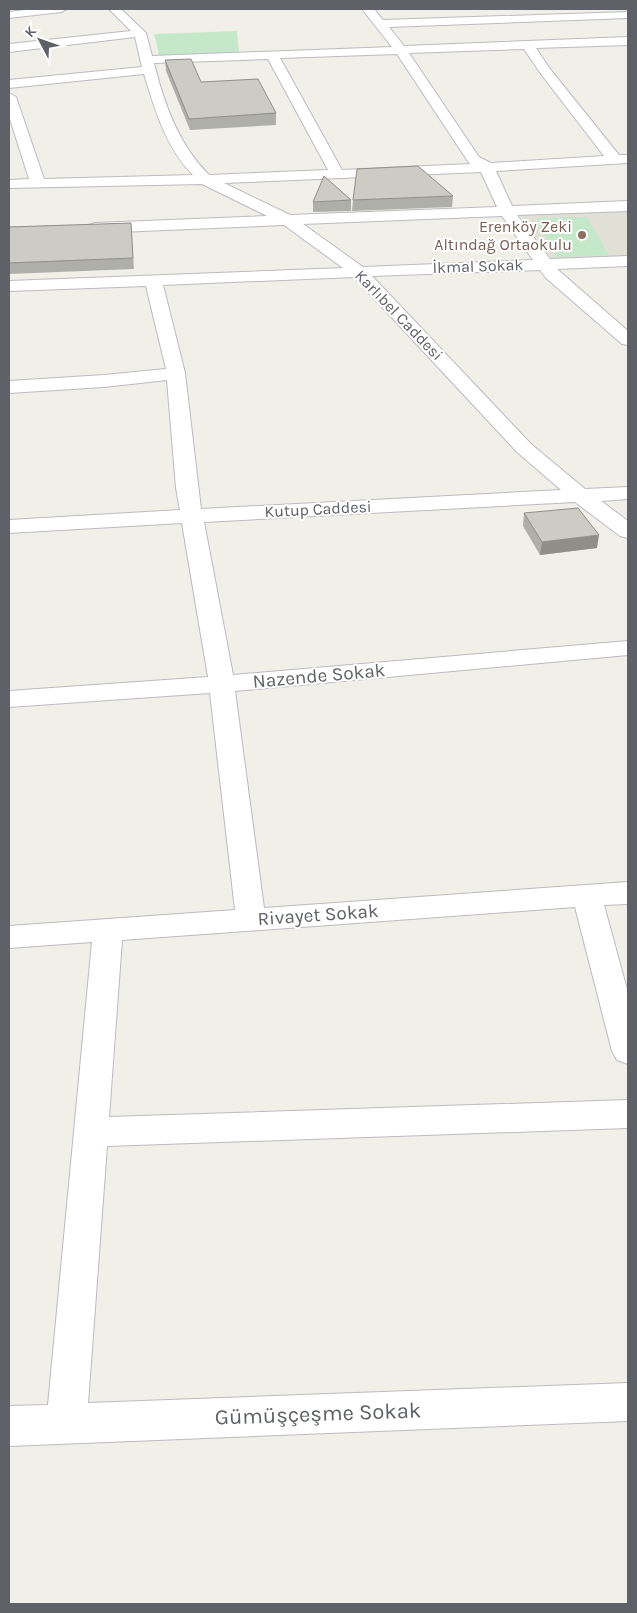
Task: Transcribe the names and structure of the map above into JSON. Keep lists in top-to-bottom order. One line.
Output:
{"streets":{"street":["İkmal Sokak","Karlıbel Caddesi","Kutup Caddesi","Nazende Sokak","Rivayet Sokak","Gümüşçeşme Sokak"]},"crossings":[["İkmal Sokak","Karlıbel Caddesi"],["Karlıbel Caddesi","Kutup Caddesi"]],"places":["Erenköy Zeki Altındağ Ortaokulu"],"north":"top left"}
